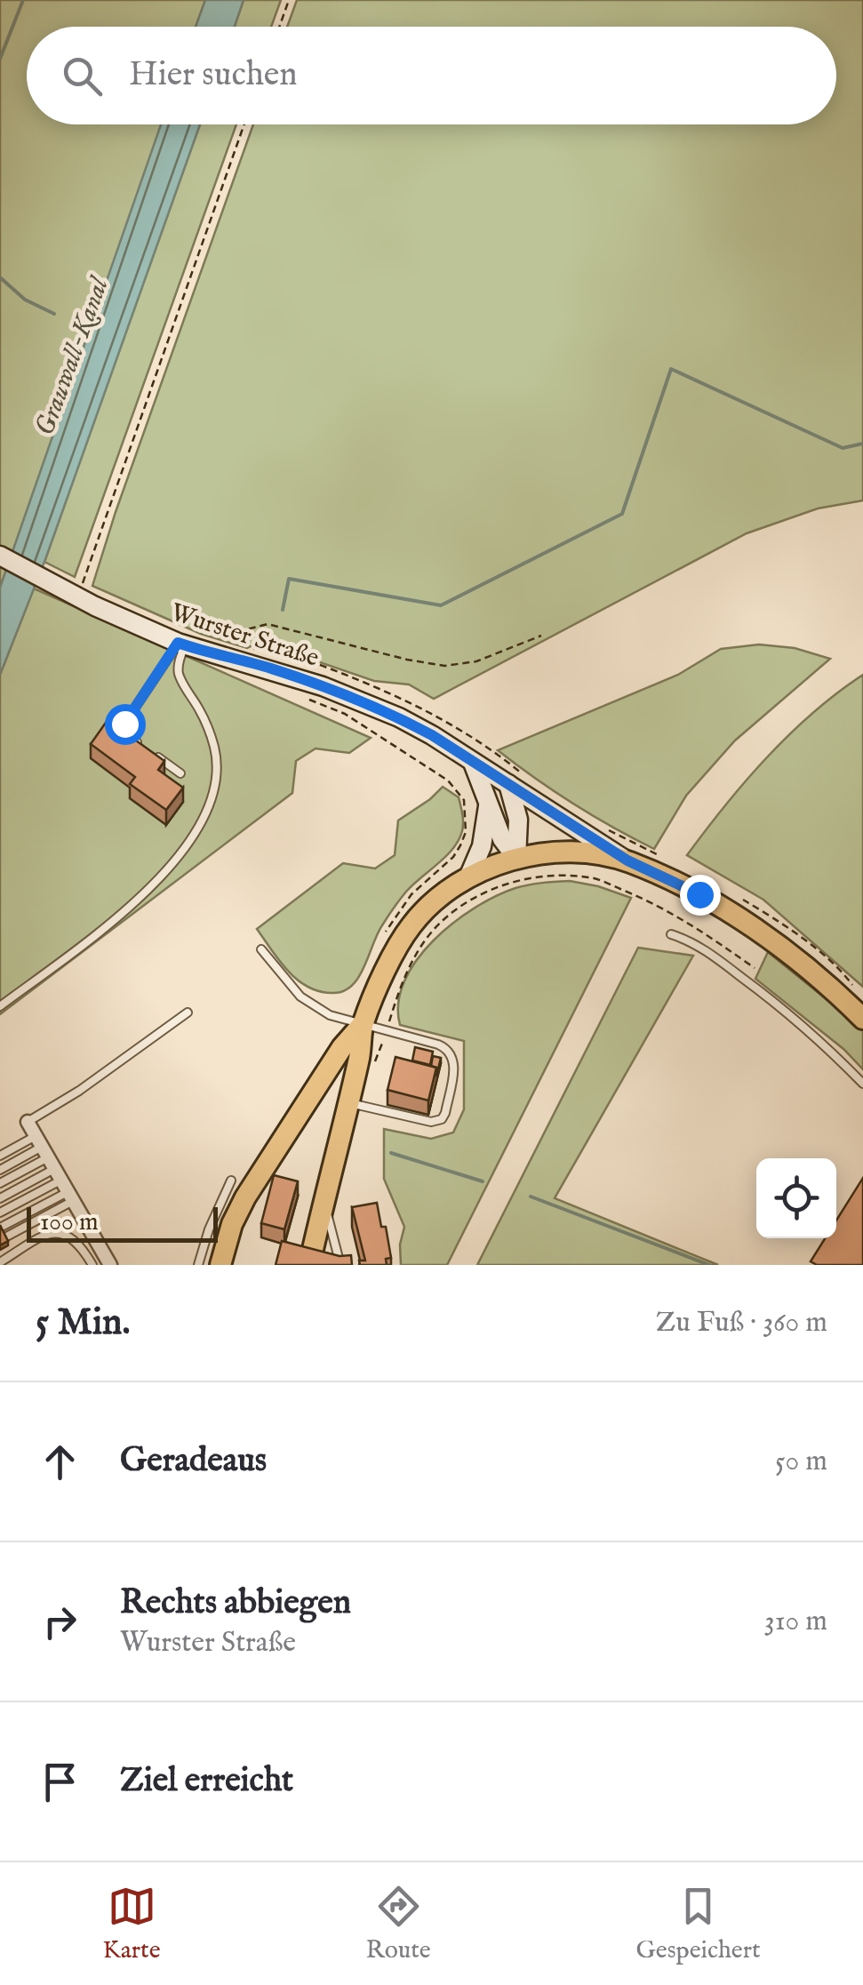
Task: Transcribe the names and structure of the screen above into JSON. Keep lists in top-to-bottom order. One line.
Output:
{"streets":{"main road":["Wurster Straße"]},"water":["Grauwall-Kanal"],"scale_bar":"100 m","page":{"search":"Hier suchen","scale":"100 m","heading":["5 Min.","Zu Fuß · 360 m"],"list":[["Geradeaus","50 m"],["Rechts abbiegen","Wurster Straße","310 m"],"Ziel erreicht"],"nav":["Karte","Route","Gespeichert"]}}
